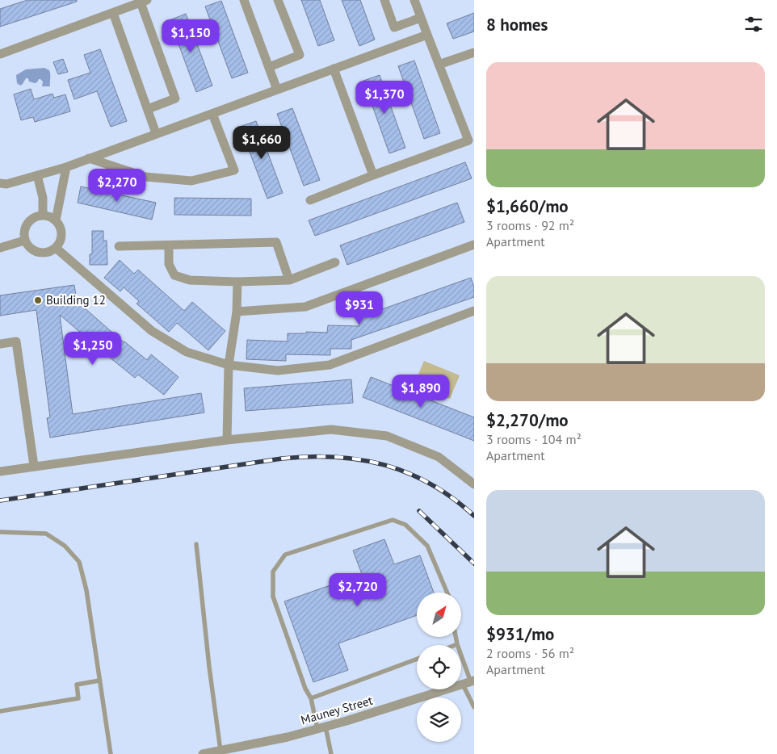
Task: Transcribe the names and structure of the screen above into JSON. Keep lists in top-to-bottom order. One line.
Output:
{"streets":{"street":["Mauney Street"]},"places":["Building 12"],"north":"top right","page":{"heading":"8 homes","price":["$1,150","$1,370","$1,660","$2,270","$931","$1,250","$1,890","$2,720"],"list":[{"name":"$1,660/mo","note":"3 rooms · 92 m² · Apartment"},{"name":"$2,270/mo","note":"3 rooms · 104 m² · Apartment"},{"name":"$931/mo","note":"2 rooms · 56 m² · Apartment"}]}}
